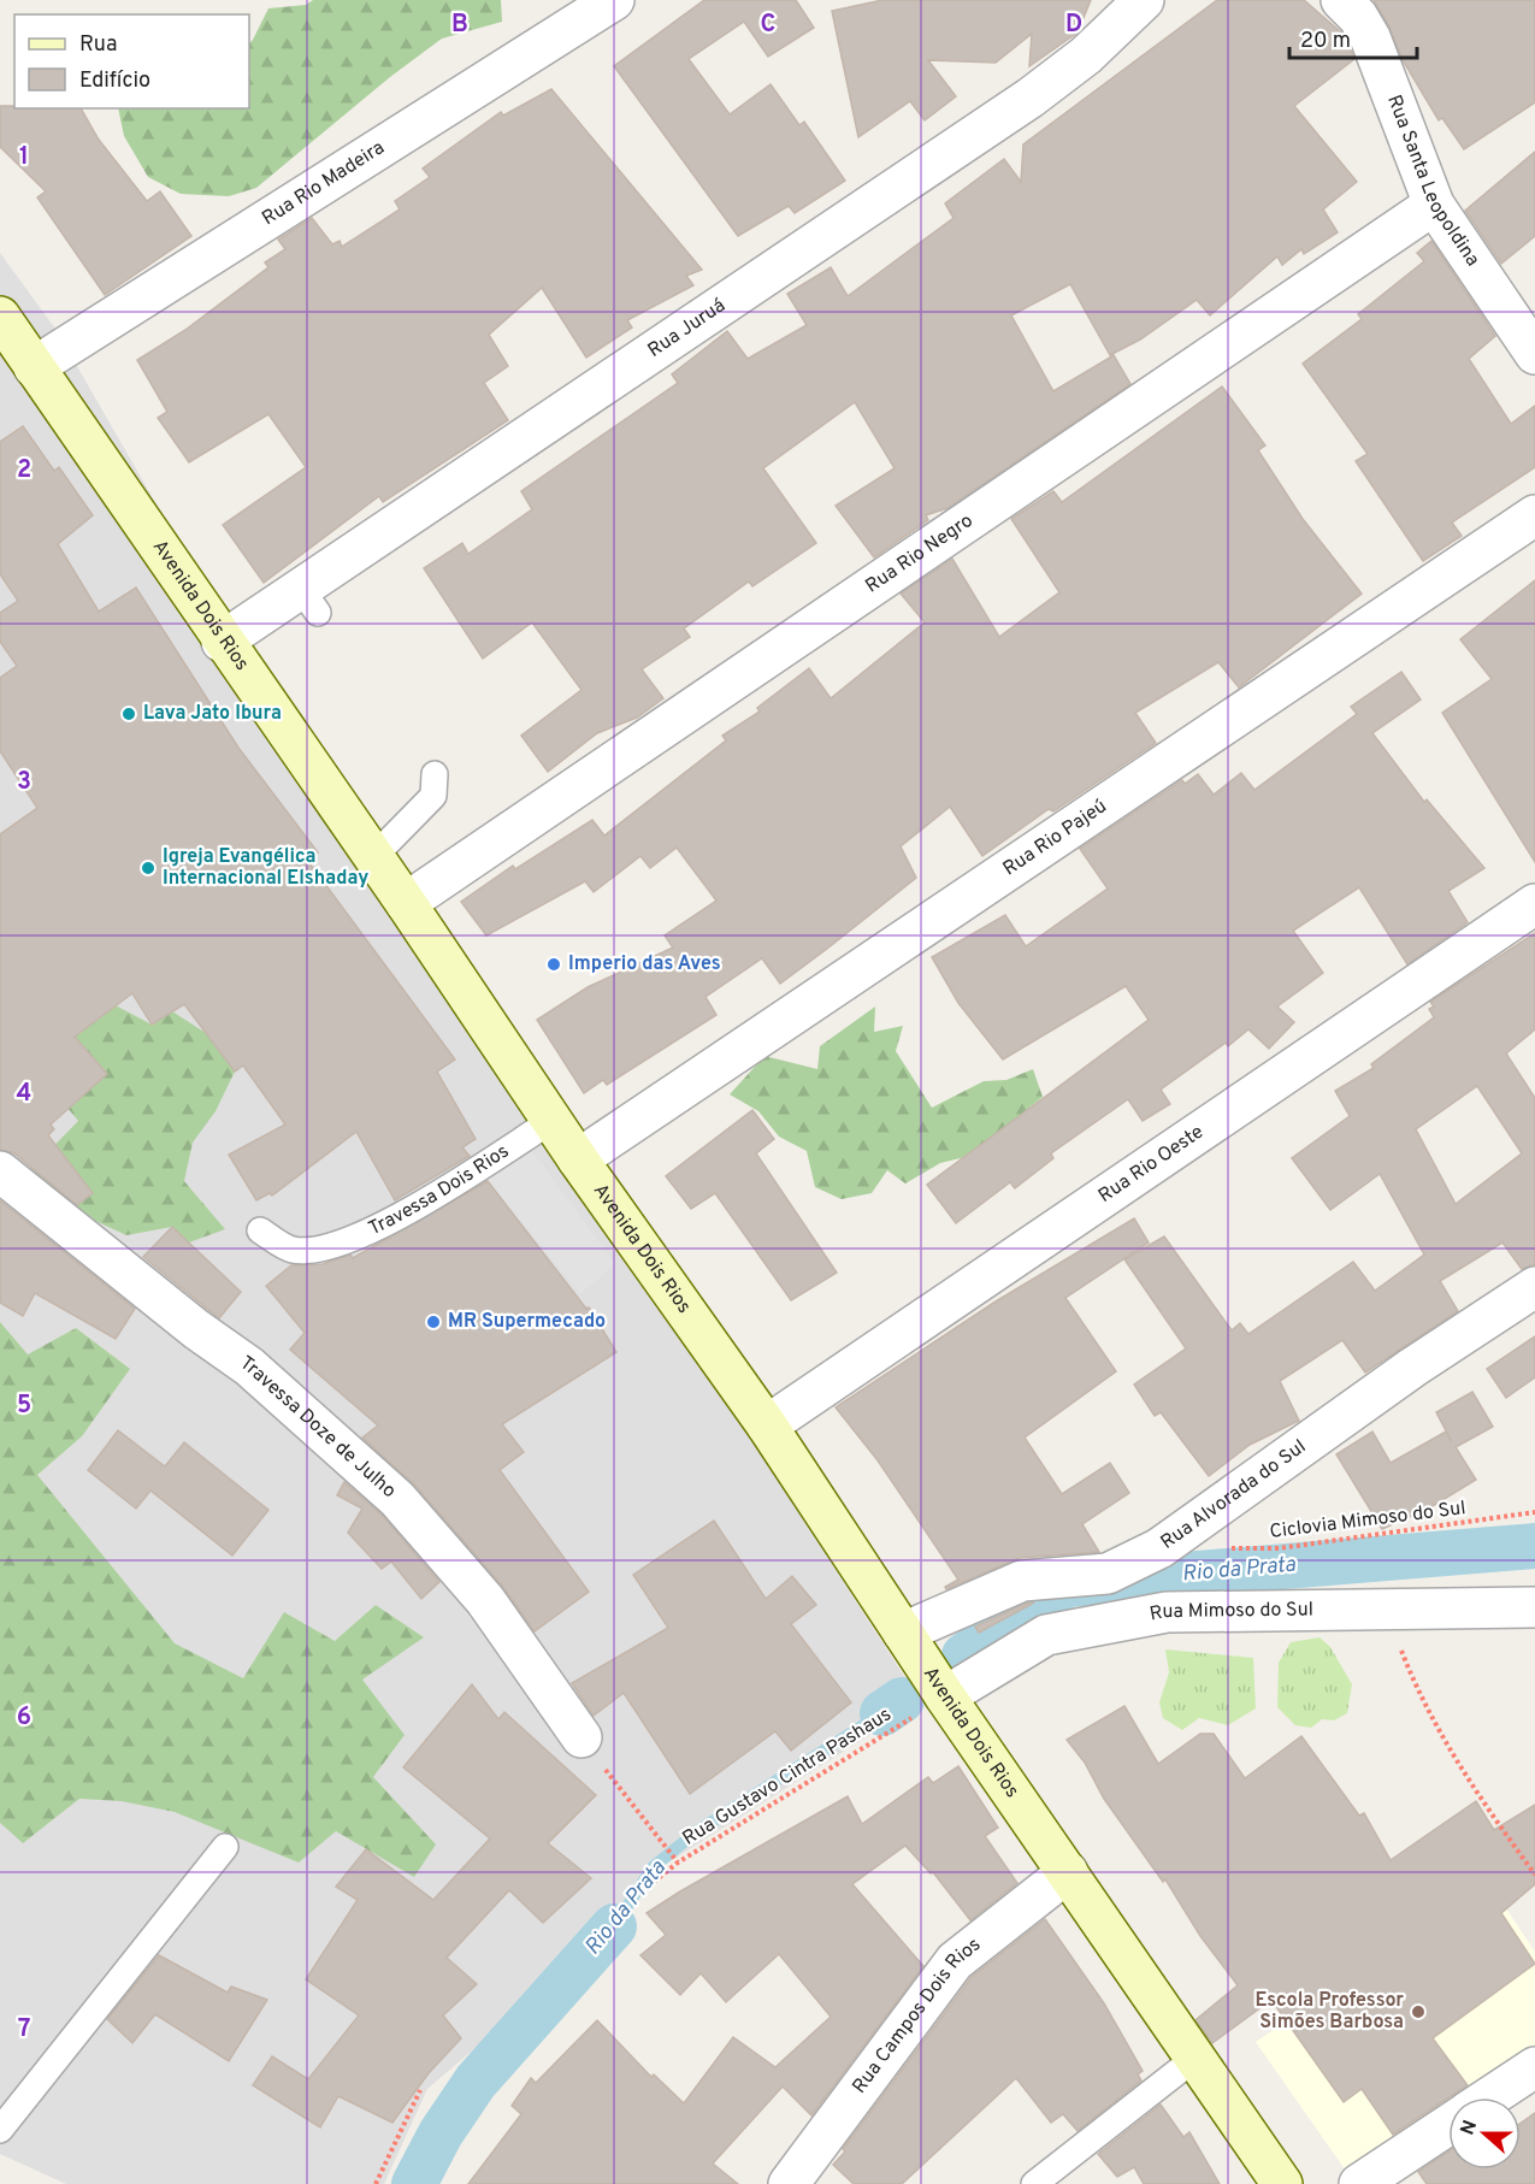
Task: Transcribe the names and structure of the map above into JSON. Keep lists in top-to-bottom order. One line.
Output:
{"streets":{"main road":["Avenida Dois Rios"],"street":["Rua Santa Leopoldina","Rua Rio Madeira","Rua Juruá","Rua Rio Negro","Rua Rio Pajeú","Rua Rio Oeste","Travessa Doze de Julho","Rua Alvorada do Sul","Rua Mimoso do Sul","Rua Campos Dois Rios"],"lane":["Travessa Dois Rios"],"path":["Ciclovia Mimoso do Sul","Rua Gustavo Cintra Pashaus"]},"crossings":[["Rua Santa Leopoldina","Rua Rio Negro"],["Rua Rio Madeira","Avenida Dois Rios"],["Rua Juruá","Avenida Dois Rios"],["Rua Rio Negro","Avenida Dois Rios"],["Avenida Dois Rios","Rua Rio Pajeú"],["Avenida Dois Rios","Rua Rio Oeste"],["Avenida Dois Rios","Travessa Dois Rios"],["Avenida Dois Rios","Rua Alvorada do Sul"],["Avenida Dois Rios","Rua Mimoso do Sul"],["Avenida Dois Rios","Rua Gustavo Cintra Pashaus"],["Avenida Dois Rios","Rua Campos Dois Rios"],["Rua Mimoso do Sul","Rua Gustavo Cintra Pashaus"]],"water":["Rio da Prata"],"places":["Lava Jato Ibura","Igreja Evangélica Internacional Elshaday","Imperio das Aves","MR Supermecado","Escola Professor Simões Barbosa"],"legend":["Rua","Edifício"],"scale_bar":"20 m","north":"left","grid":{"columns":["B","C","D"],"rows":["1","2","3","4","5","6","7"]}}
